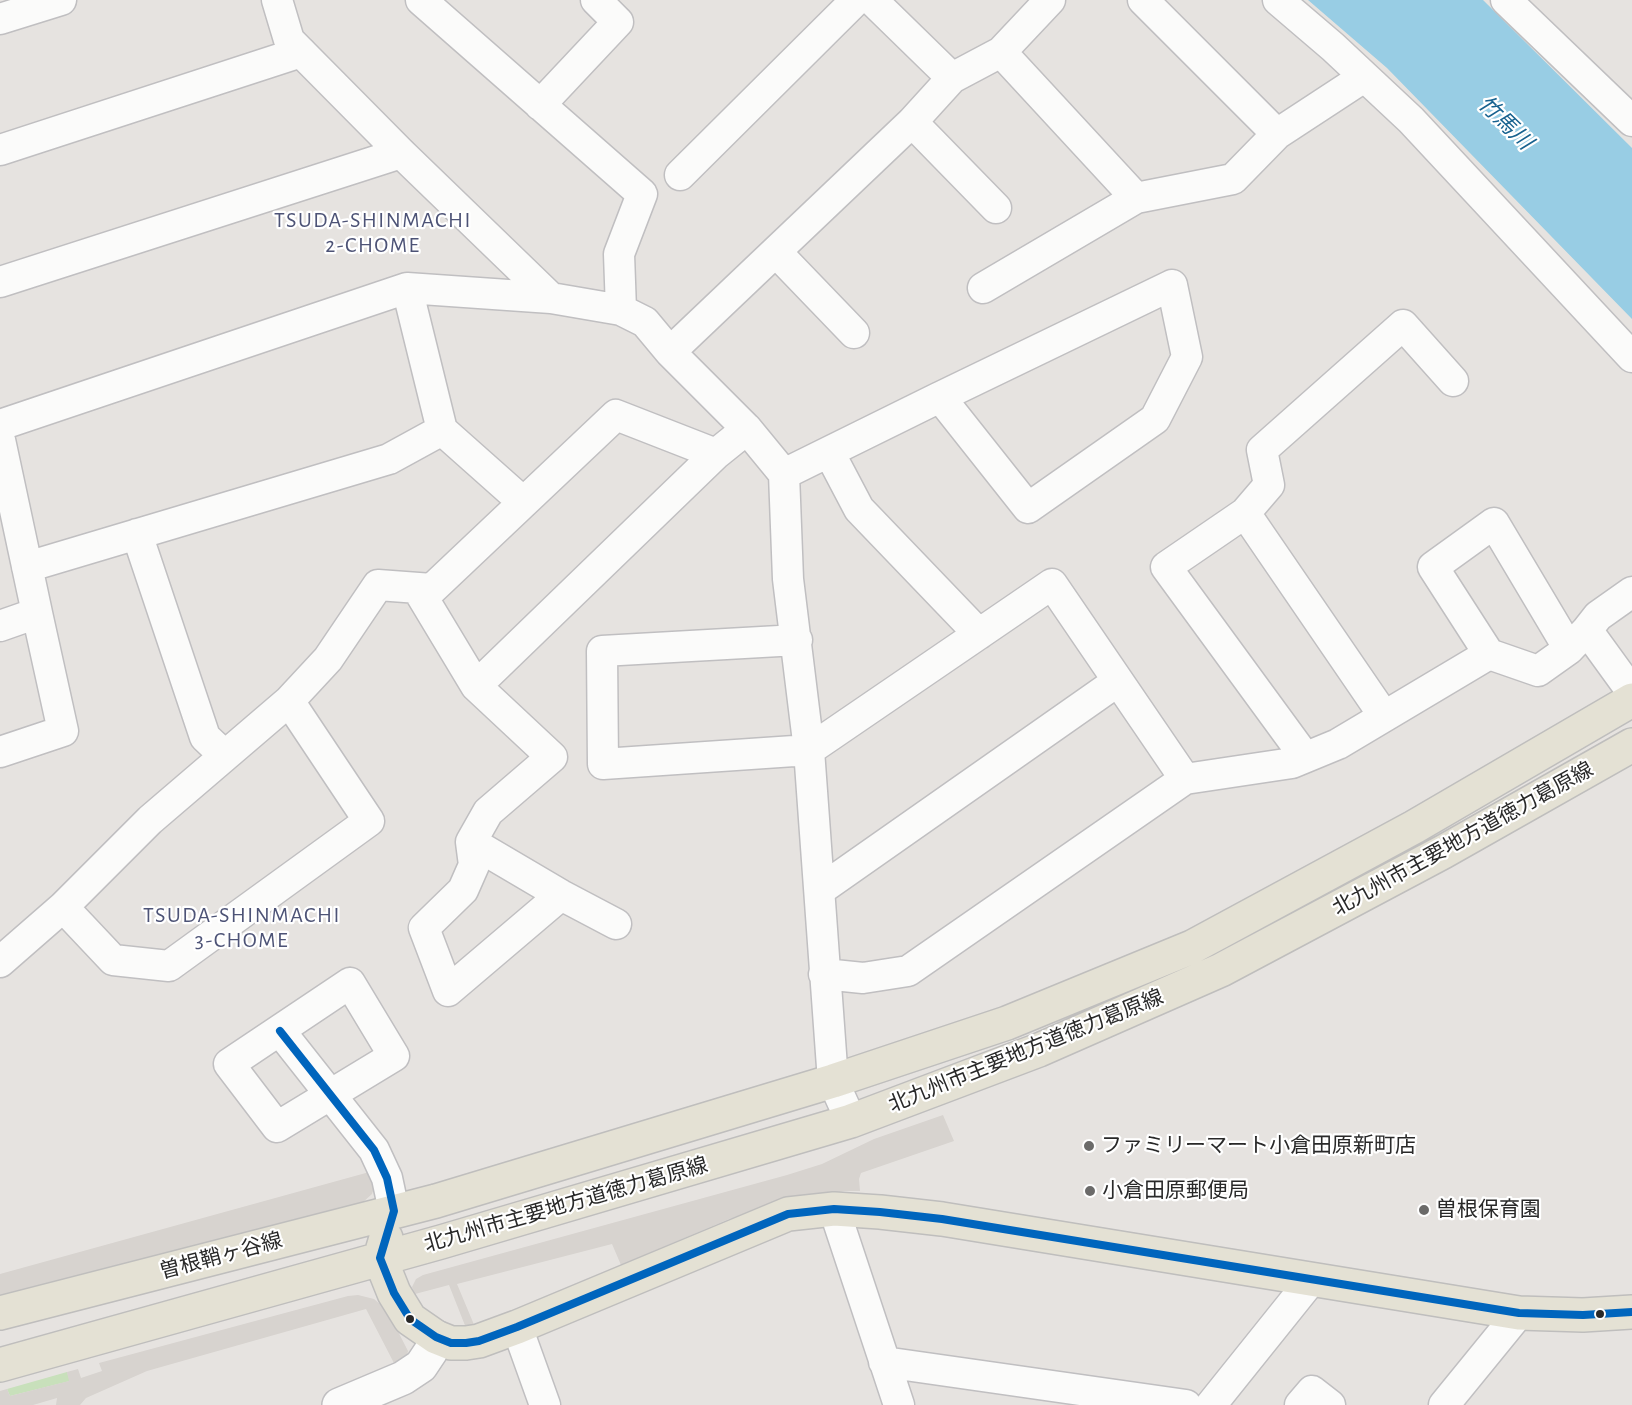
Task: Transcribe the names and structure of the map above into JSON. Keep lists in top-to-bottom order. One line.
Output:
{"streets":{"main road":["北九州市主要地方道徳力葛原線","曽根鞘ヶ谷線"]},"crossings":[["北九州市主要地方道徳力葛原線","曽根鞘ヶ谷線"]],"districts":["TSUDA-SHINMACHI 2-CHOME","TSUDA-SHINMACHI 3-CHOME"],"water":["竹馬川"],"places":["ファミリーマート小倉田原新町店","小倉田原郵便局","曽根保育園"]}
